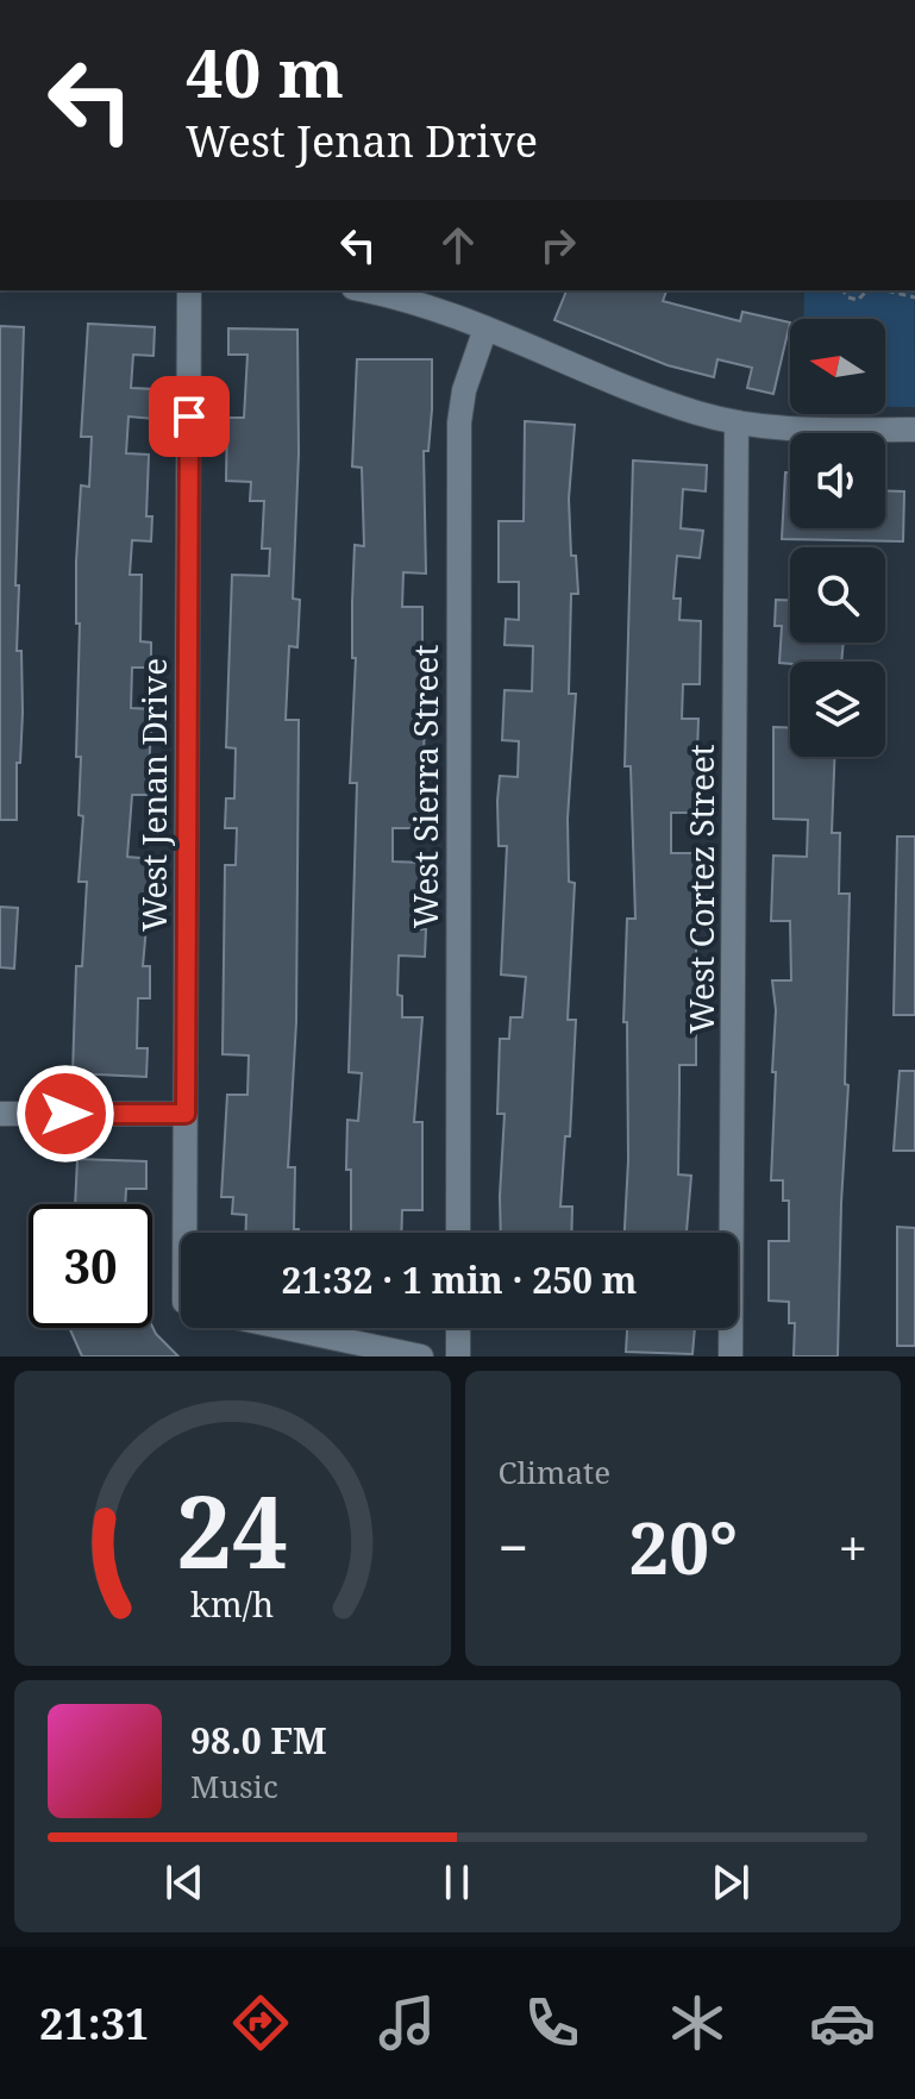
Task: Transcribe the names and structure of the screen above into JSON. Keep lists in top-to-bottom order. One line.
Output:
{"streets":{"street":["West Sierra Street","West Jenan Drive","West Cortez Street"]},"north":"left","page":{"turn":["40 m","West Jenan Drive"],"limit":"30","trip":"21:32 · 1 min · 250 m","tile":"Climate","heat":["−","20°","+"],"song":["98.0 FM","Music"],"tabs":"21:31","gauge":["24","km/h"]}}
